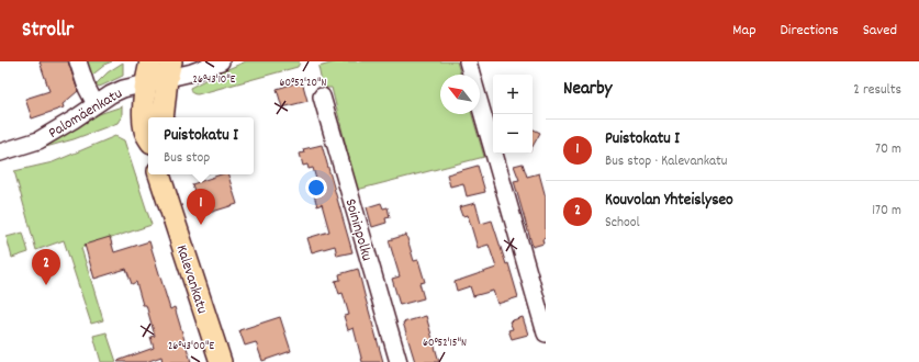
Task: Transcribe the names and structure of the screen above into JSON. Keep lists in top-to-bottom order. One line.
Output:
{"streets":{"main road":["Kalevankatu"],"street":["Palomäenkatu","Soininpolku"]},"north":"top left","page":{"header":"Strollr","nav":["Map","Directions","Saved"],"heading":["Nearby","2 results"],"map_buttons":["+","−"],"popup":["Puistokatu I","Bus stop"],"list":[{"mark":"1","name":"Puistokatu I","note":"Bus stop · Kalevankatu","value":"70 m"},{"mark":"2","name":"Kouvolan Yhteislyseo","note":"School","value":"170 m"}],"pins":["1","2"]},"coordinates":["26°43'10\"E","60°52'20\"N","60°52'15\"N","26°43'00\"E"]}
